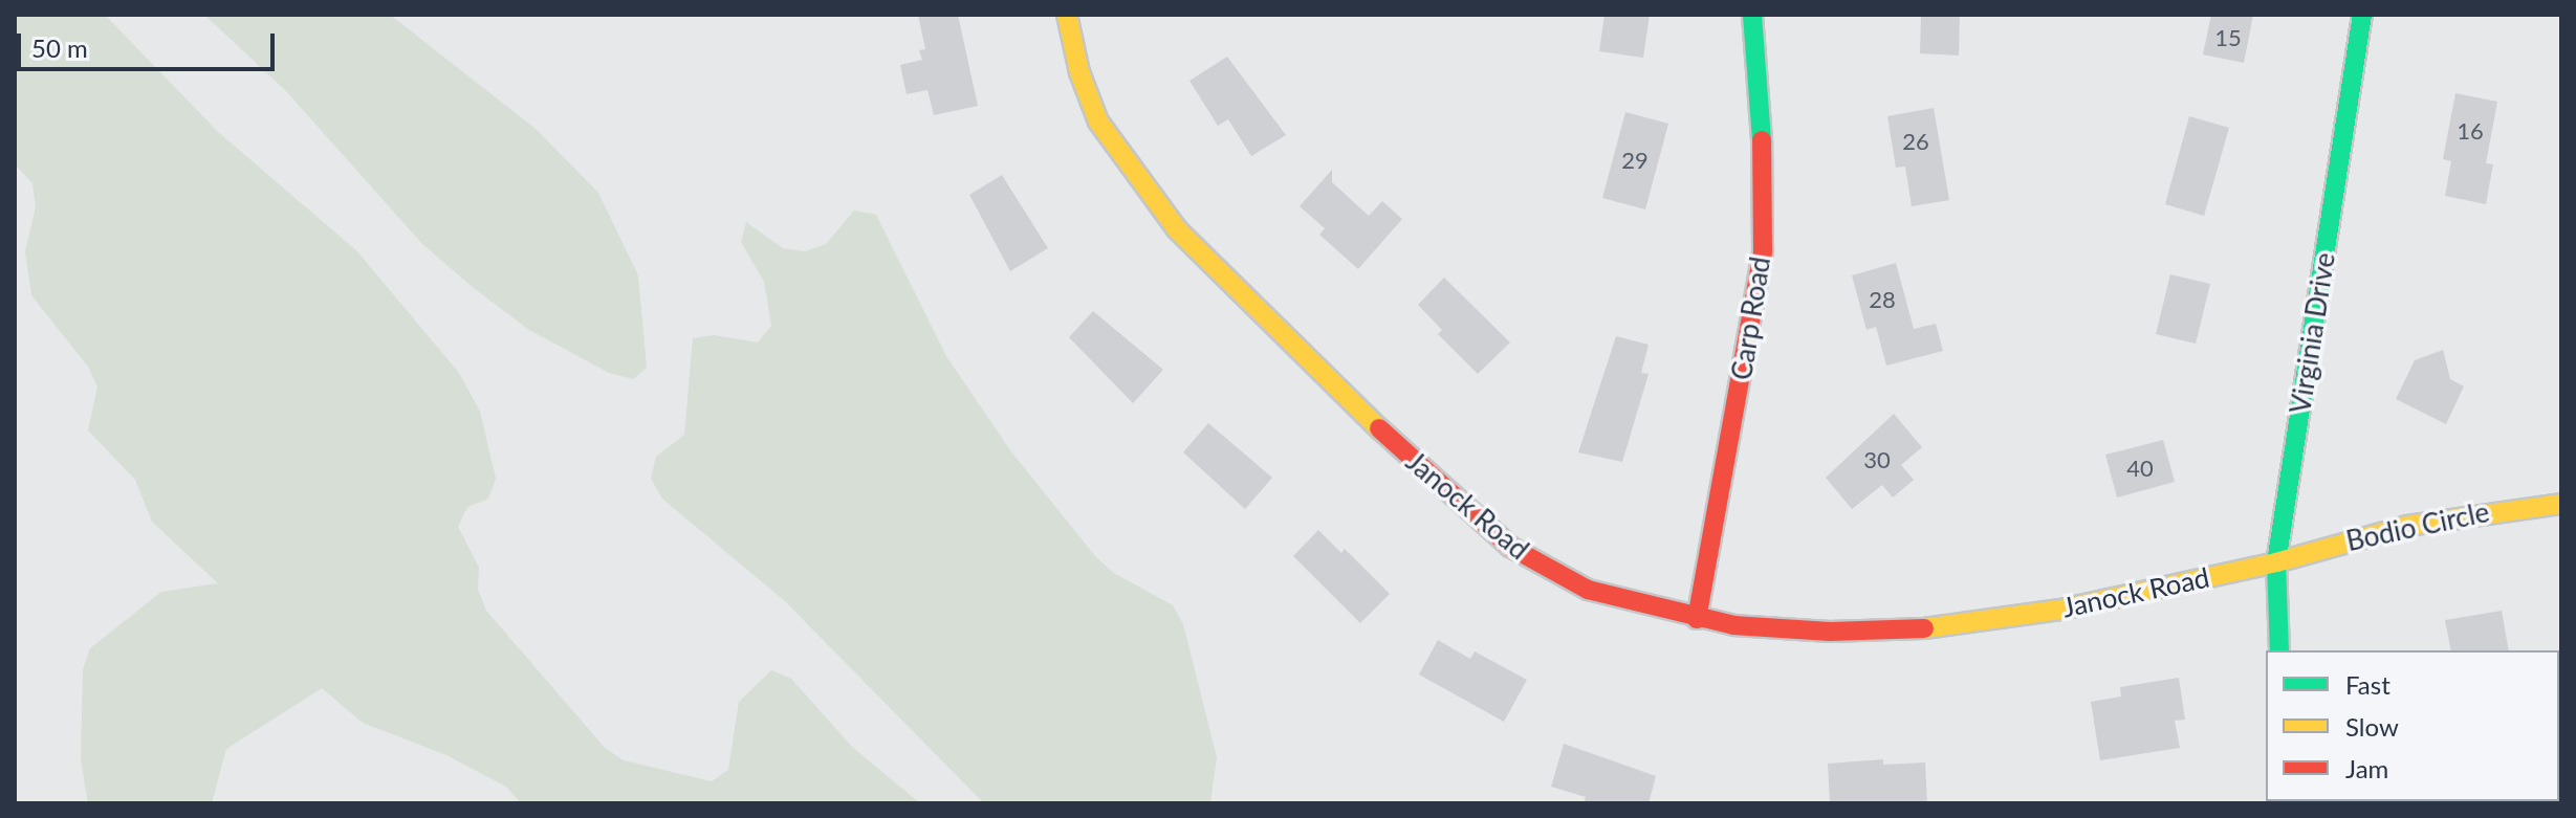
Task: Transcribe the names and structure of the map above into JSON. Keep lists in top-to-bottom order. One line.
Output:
{"streets":{"street":["Carp Road","Virginia Drive","Janock Road","Bodio Circle"]},"crossings":[["Carp Road","Janock Road"],["Virginia Drive","Janock Road"],["Virginia Drive","Bodio Circle"],["Janock Road","Bodio Circle"]],"house_numbers":["15","16","26","29","28","30","40"],"legend":["Fast","Slow","Jam"],"scale_bar":"50 m"}
